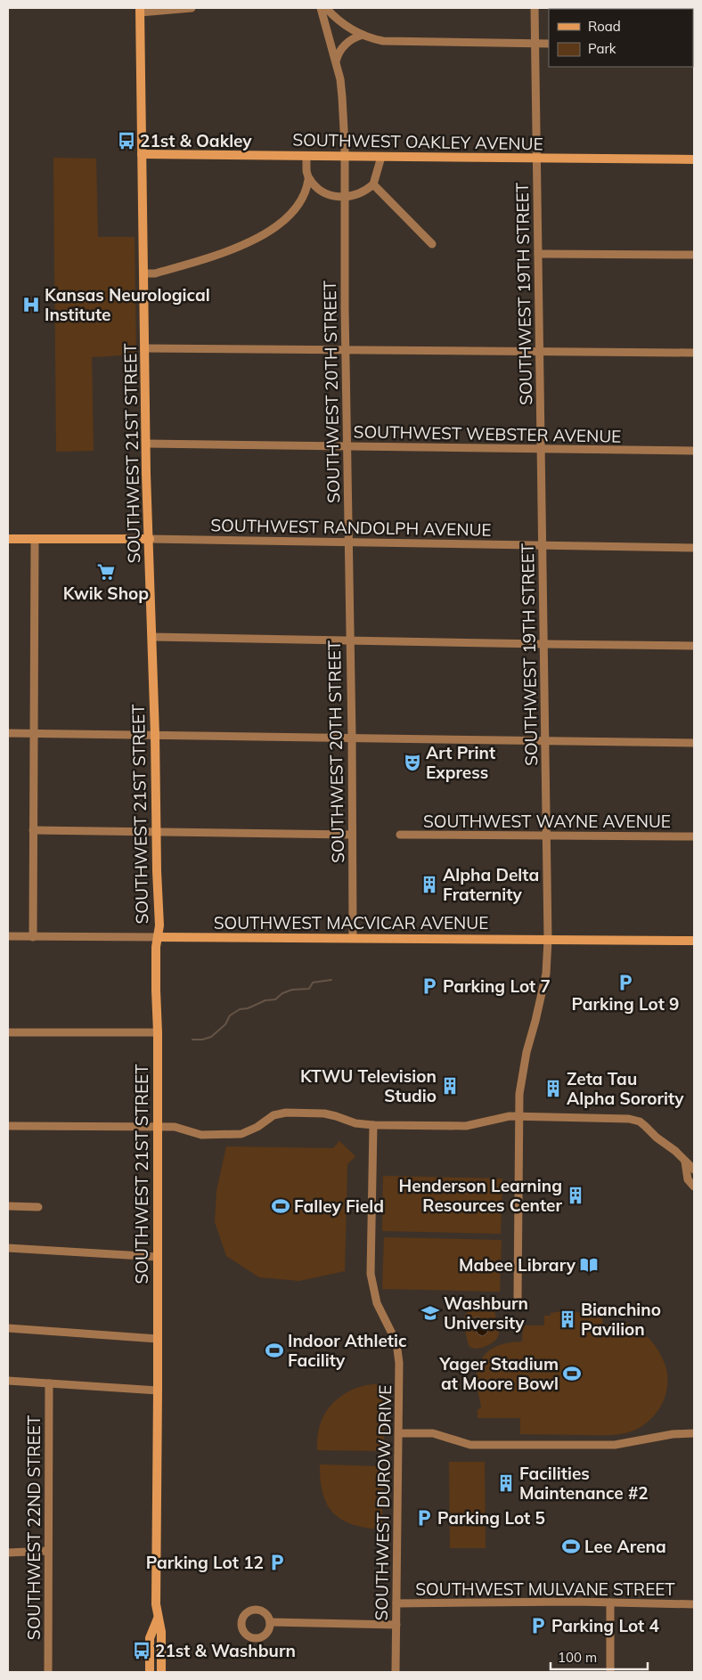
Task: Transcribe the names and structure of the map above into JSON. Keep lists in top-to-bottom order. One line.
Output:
{"streets":{"main road":["SOUTHWEST OAKLEY AVENUE","SOUTHWEST 21ST STREET","SOUTHWEST RANDOLPH AVENUE","SOUTHWEST MACVICAR AVENUE"],"street":["SOUTHWEST 19TH STREET","SOUTHWEST 20TH STREET","SOUTHWEST WEBSTER AVENUE","SOUTHWEST WAYNE AVENUE","SOUTHWEST DUROW DRIVE","SOUTHWEST 22ND STREET","SOUTHWEST MULVANE STREET"]},"crossings":[["SOUTHWEST OAKLEY AVENUE","SOUTHWEST 19TH STREET"],["SOUTHWEST OAKLEY AVENUE","SOUTHWEST 20TH STREET"],["SOUTHWEST OAKLEY AVENUE","SOUTHWEST 21ST STREET"],["SOUTHWEST 19TH STREET","SOUTHWEST WEBSTER AVENUE"],["SOUTHWEST 19TH STREET","SOUTHWEST RANDOLPH AVENUE"],["SOUTHWEST 19TH STREET","SOUTHWEST WAYNE AVENUE"],["SOUTHWEST 19TH STREET","SOUTHWEST MACVICAR AVENUE"],["SOUTHWEST 20TH STREET","SOUTHWEST WEBSTER AVENUE"],["SOUTHWEST 20TH STREET","SOUTHWEST RANDOLPH AVENUE"],["SOUTHWEST 20TH STREET","SOUTHWEST MACVICAR AVENUE"],["SOUTHWEST WEBSTER AVENUE","SOUTHWEST 21ST STREET"],["SOUTHWEST 21ST STREET","SOUTHWEST RANDOLPH AVENUE"],["SOUTHWEST 21ST STREET","SOUTHWEST MACVICAR AVENUE"],["SOUTHWEST DUROW DRIVE","SOUTHWEST MULVANE STREET"]],"places":{"bus stop":["21st & Oakley","21st & Washburn"],"hospital":["Kansas Neurological Institute"],"supermarket":["Kwik Shop"],"theatre":["Art Print Express"],"building":["Alpha Delta Fraternity","KTWU Television Studio","Zeta Tau Alpha Sorority","Henderson Learning Resources Center","Bianchino Pavilion","Facilities Maintenance #2"],"parking":["Parking Lot 9","Parking Lot 7","Parking Lot 5","Parking Lot 12","Parking Lot 4"],"sports":["Falley Field","Indoor Athletic Facility","Yager Stadium at Moore Bowl","Lee Arena"],"library":["Mabee Library"],"school or university":["Washburn University"]},"legend":["Road","Park"],"scale_bar":"100 m"}
